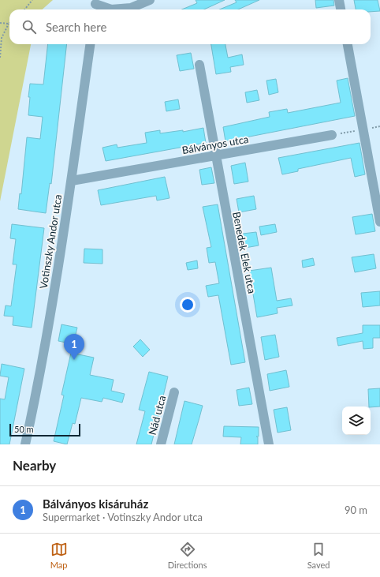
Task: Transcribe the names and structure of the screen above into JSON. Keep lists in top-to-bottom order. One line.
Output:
{"streets":{"street":["Bálványos utca","Votinszky Andor utca","Benedek Elek utca","Nád utca"]},"crossings":[["Bálványos utca","Votinszky Andor utca"],["Bálványos utca","Benedek Elek utca"]],"scale_bar":"50 m","page":{"search":"Search here","pins":"1","scale":"50 m","heading":"Nearby","list":[{"mark":"1","name":"Bálványos kisáruház","note":"Supermarket · Votinszky Andor utca","value":"90 m"}],"nav":["Map","Directions","Saved"]}}
